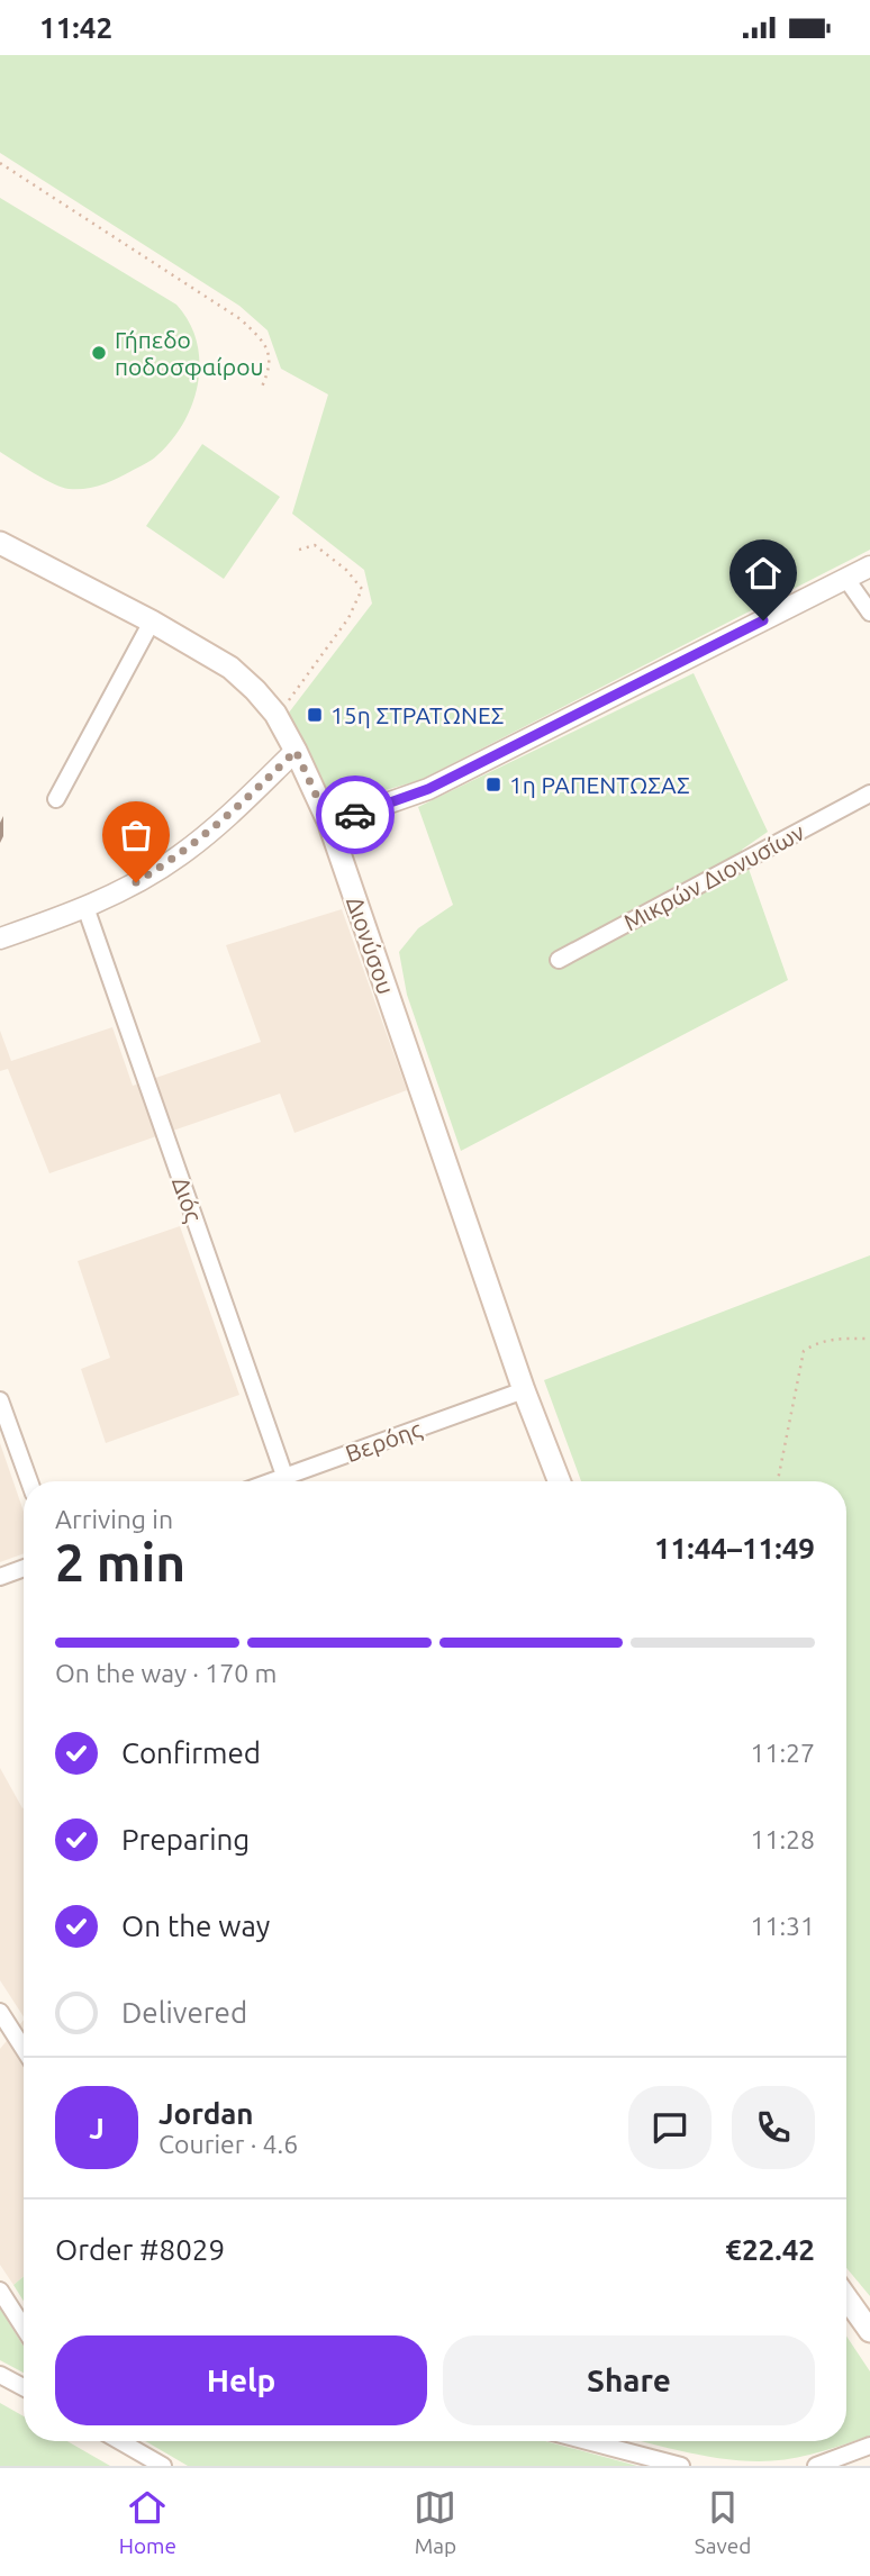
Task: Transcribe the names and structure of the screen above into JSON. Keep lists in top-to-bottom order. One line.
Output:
{"streets":{"main road":["Διονύσου"],"street":["Μικρών Διονυσίων","Διός","Βερόης"]},"crossings":[["Διονύσου","Βερόης"]],"places":{"other":["Γήπεδο ποδοσφαίρου"],"transit":["15η ΣΤΡΑΤΩΝΕΣ","1η ΡΑΠΕΝΤΩΣΑΣ"]},"page":{"status":"11:42","heading":["2 min","Arriving in","11:44–11:49"],"panel":["Jordan","Courier · 4.6","Order #8029","€22.42"],"bar":"On the way · 170 m","list":[["Confirmed","11:27"],["Preparing","11:28"],["On the way","11:31"],"Delivered"],"round":"J","buttons":["Help","Share"],"tabs":["Home","Map","Saved"]}}
